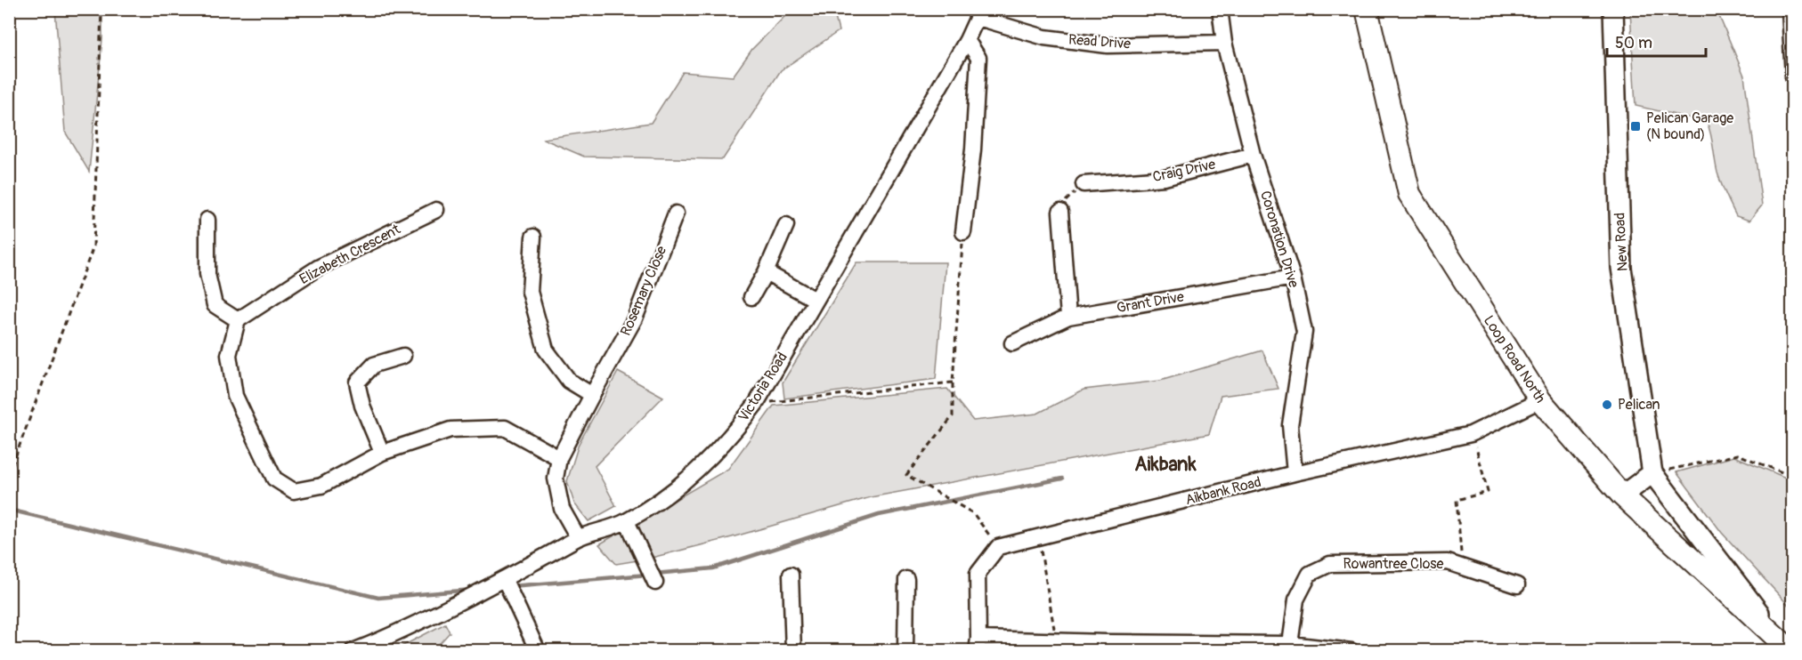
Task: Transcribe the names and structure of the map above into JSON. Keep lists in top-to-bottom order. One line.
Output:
{"streets":{"highway":["Loop Road North"],"main road":["New Road"],"street":["Read Drive","Craig Drive","Coronation Drive","Elizabeth Crescent","Rosemary Close","Grant Drive","Victoria Road","Aikbank Road","Rowantree Close"]},"crossings":[["Read Drive","Coronation Drive"],["Read Drive","Victoria Road"],["Craig Drive","Coronation Drive"],["Coronation Drive","Grant Drive"],["Coronation Drive","Aikbank Road"],["New Road","Loop Road North"],["Rosemary Close","Victoria Road"],["Loop Road North","Aikbank Road"]],"districts":["Aikbank"],"places":{"transit":["Pelican Garage (N bound)"],"other":["Pelican"]},"scale_bar":"50 m"}
